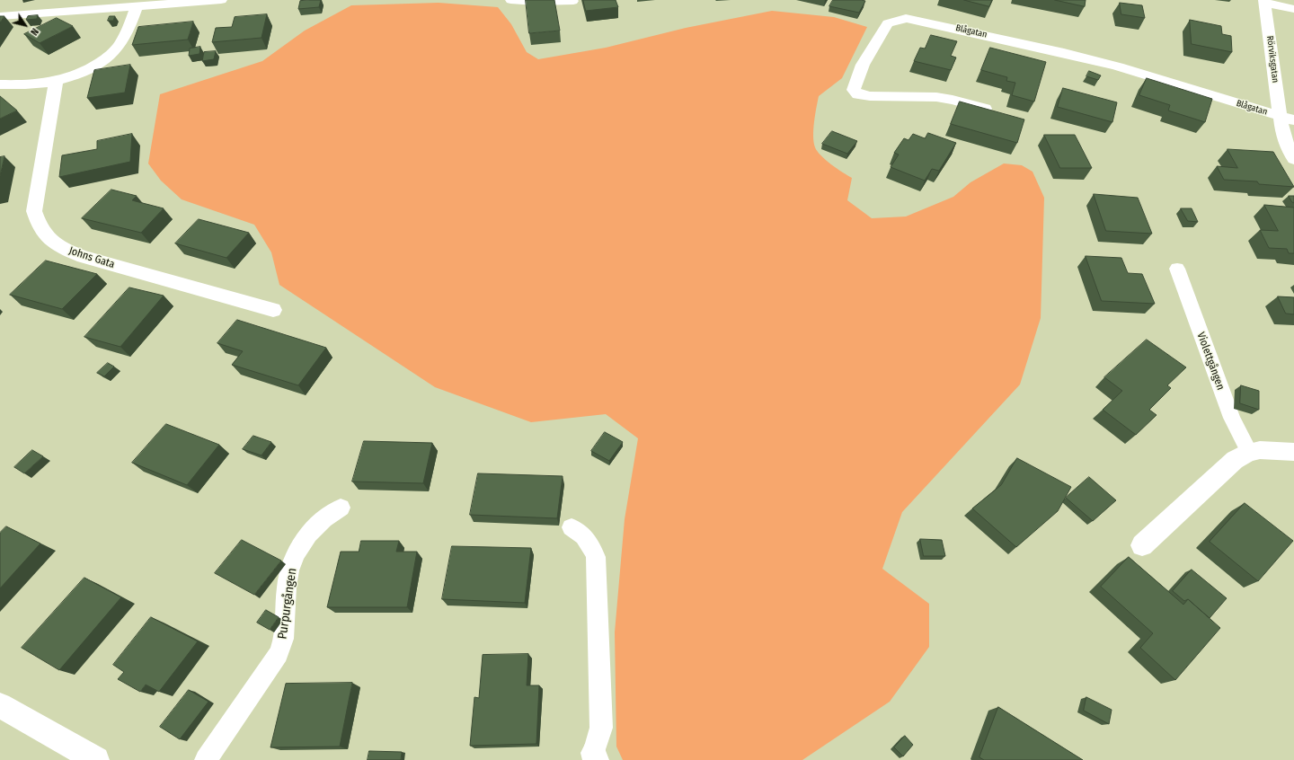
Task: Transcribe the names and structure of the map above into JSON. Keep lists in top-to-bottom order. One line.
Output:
{"streets":{"street":["Blågatan","Rörviksgatan","Johns Gata"],"lane":["Violettgången","Purpurgången"]},"crossings":[["Blågatan","Rörviksgatan"]],"north":"bottom right"}
